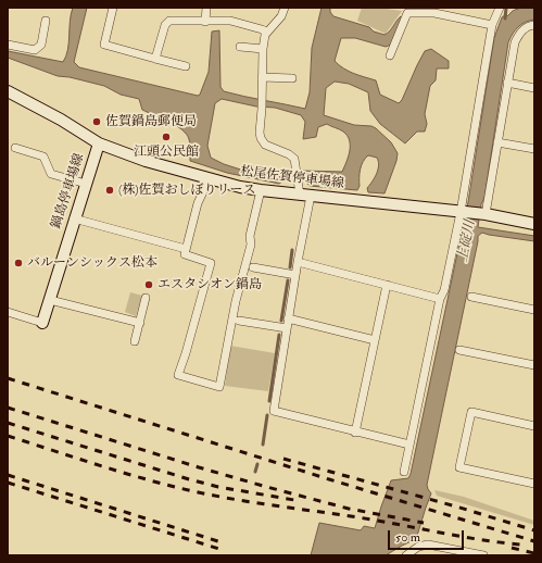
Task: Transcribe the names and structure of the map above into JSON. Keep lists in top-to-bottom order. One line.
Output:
{"streets":{"main road":["松尾佐賀停車場線","鍋島停車場線"]},"crossings":[["松尾佐賀停車場線","鍋島停車場線"]],"water":["上碇川"],"places":["佐賀鍋島郵便局","江頭公民館","(株)佐賀おしぼりリース","バルーンシックス松本","エスタシオン鍋島"],"scale_bar":"50 m"}
